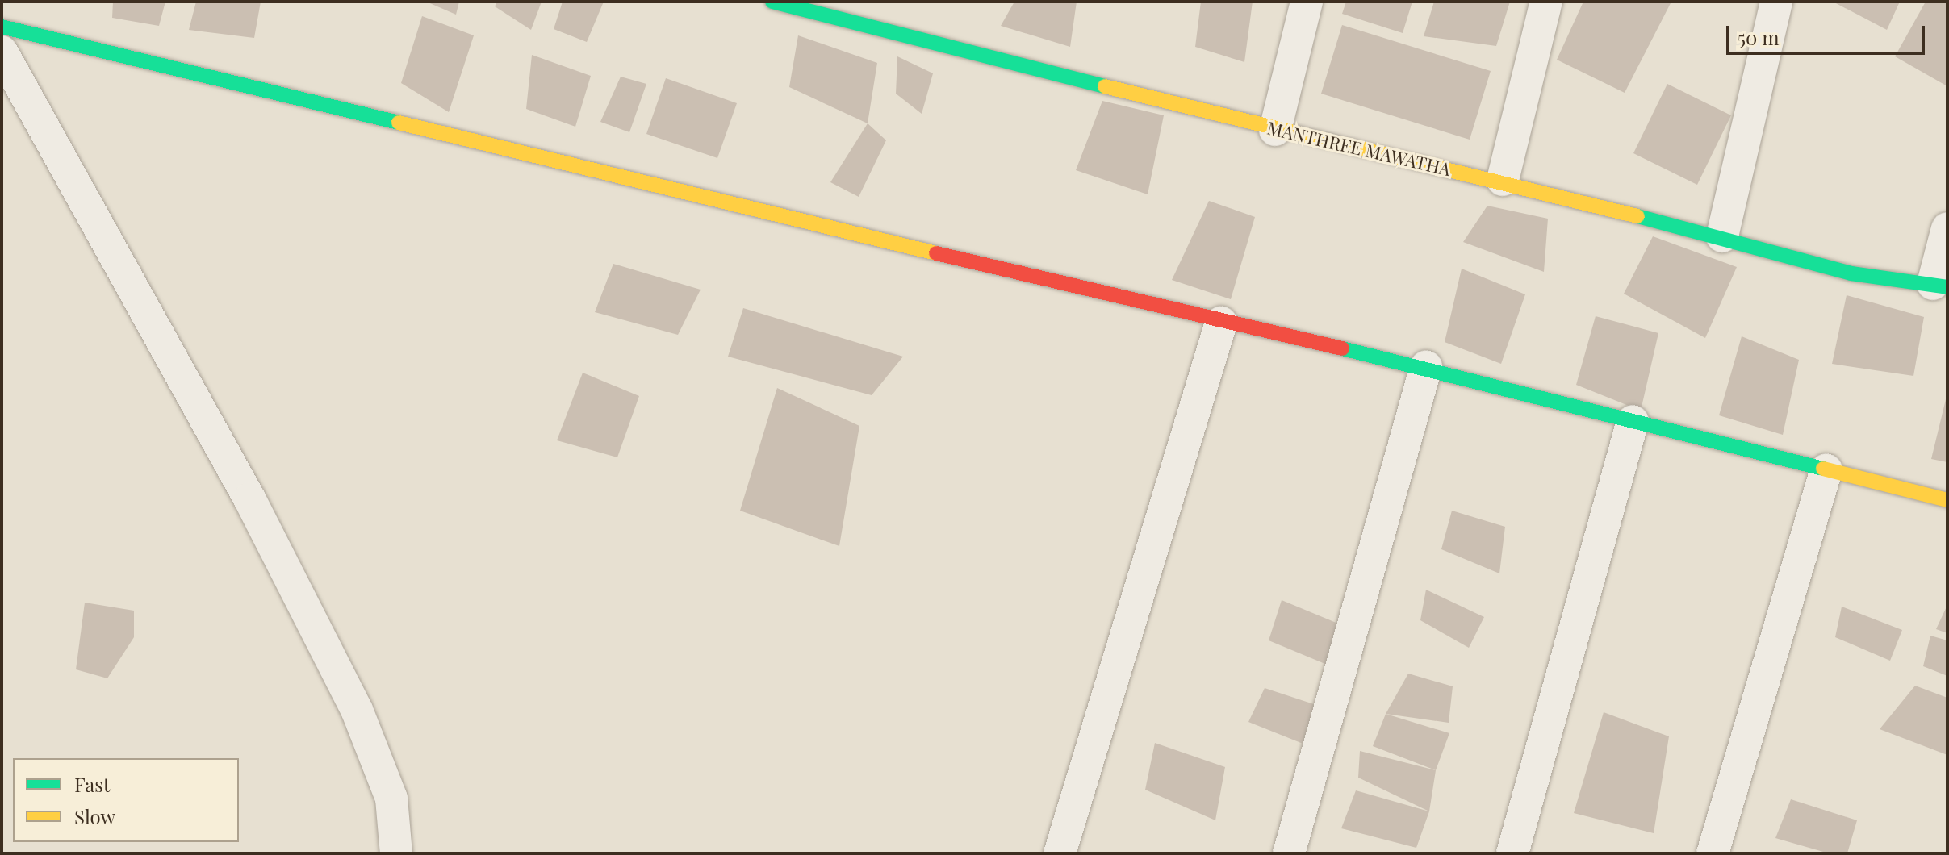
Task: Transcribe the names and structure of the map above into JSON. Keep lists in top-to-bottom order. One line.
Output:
{"streets":{"street":["MANTHREE MAWATHA"]},"legend":["Fast","Slow"],"scale_bar":"50 m"}
